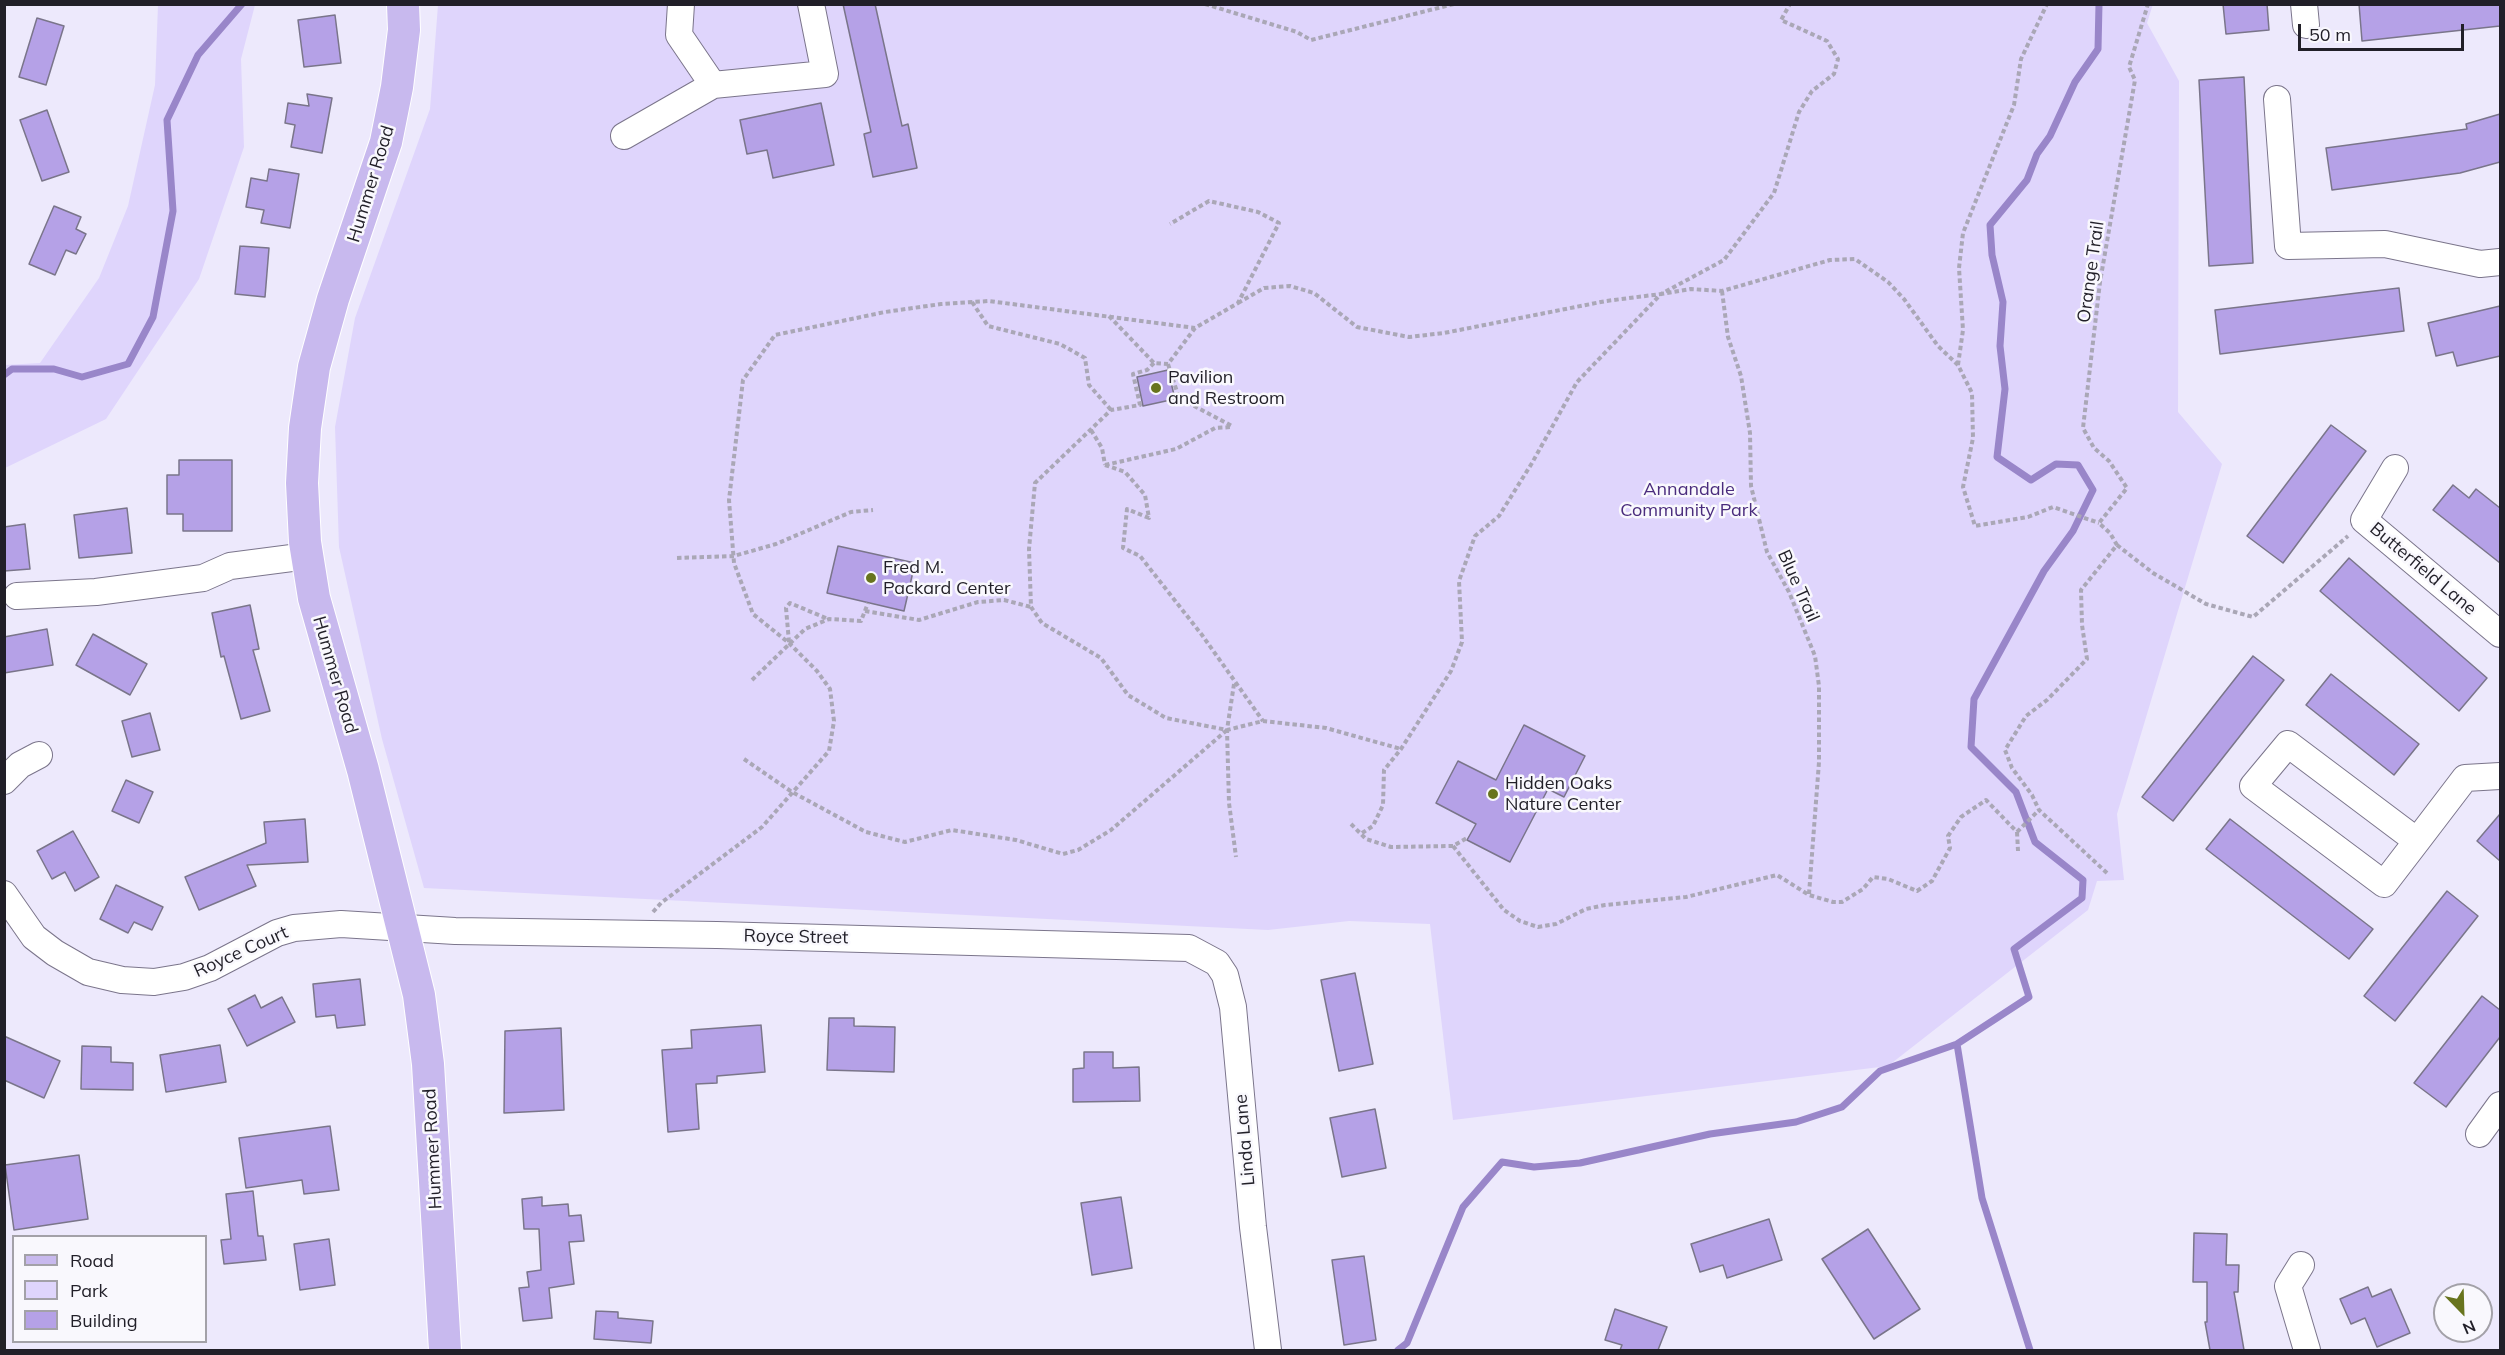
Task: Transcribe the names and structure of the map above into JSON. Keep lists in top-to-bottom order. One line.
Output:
{"streets":{"main road":["Hummer Road"],"street":["Butterfield Lane","Royce Street","Royce Court","Linda Lane"],"path":["Orange Trail","Blue Trail"]},"crossings":[["Hummer Road","Royce Street"],["Hummer Road","Royce Court"],["Royce Street","Royce Court"],["Royce Street","Linda Lane"]],"parks":["Annandale Community Park"],"places":["Pavilion and Restroom","Fred M. Packard Center","Hidden Oaks Nature Center"],"legend":["Road","Park","Building"],"scale_bar":"50 m","north":"bottom right"}
